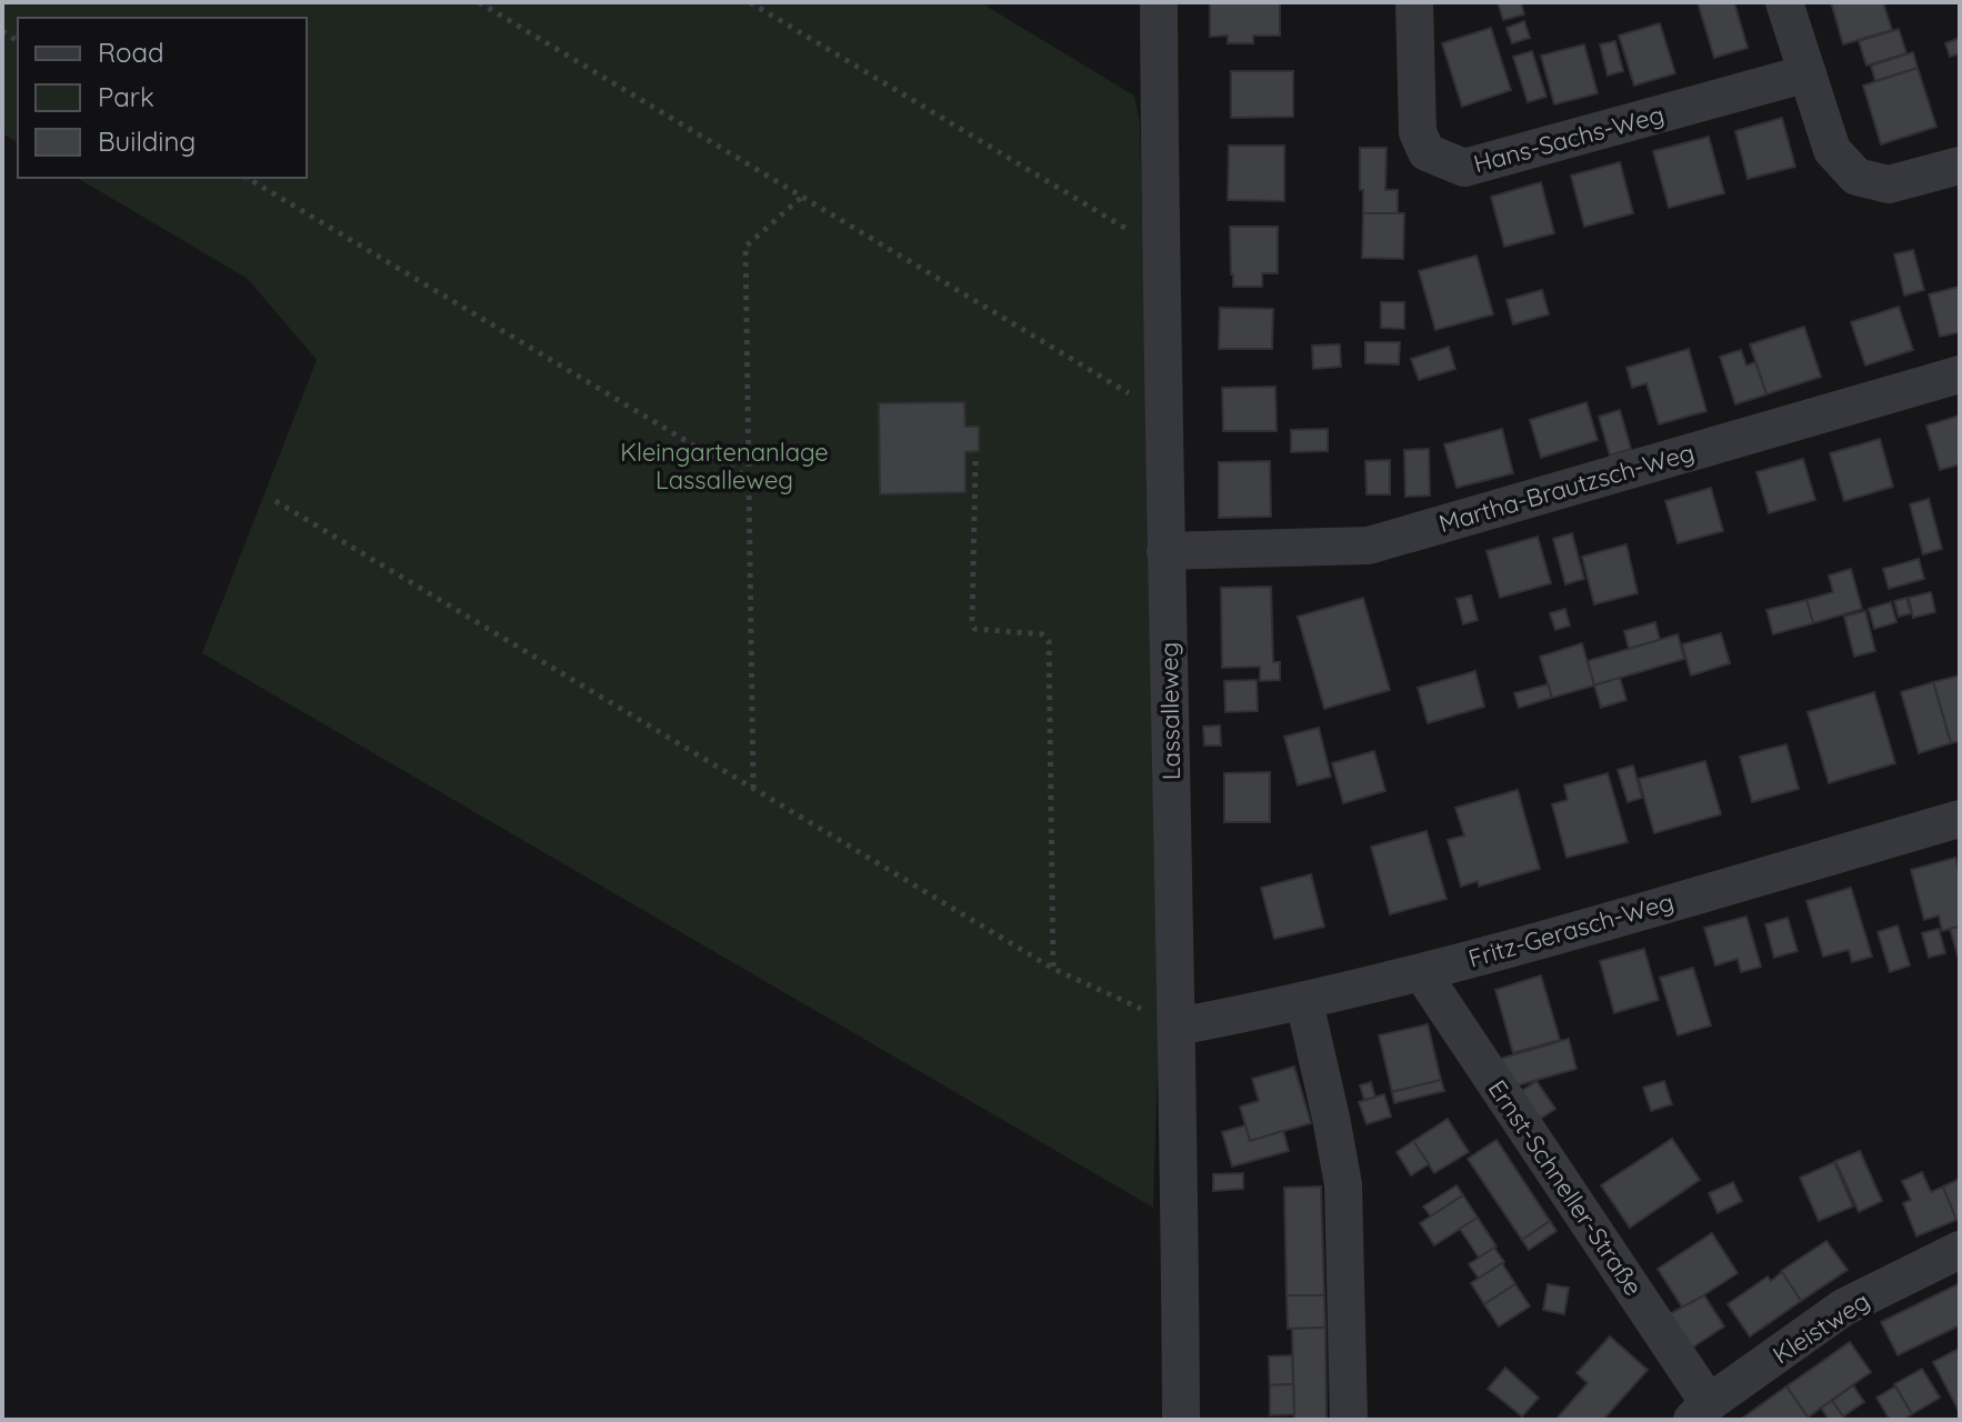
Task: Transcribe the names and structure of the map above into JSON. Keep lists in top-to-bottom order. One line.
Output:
{"streets":{"street":["Hans-Sachs-Weg","Martha-Brautzsch-Weg","Lassalleweg","Fritz-Gerasch-Weg","Ernst-Schneller-Straße","Kleistweg"]},"crossings":[["Martha-Brautzsch-Weg","Lassalleweg"],["Lassalleweg","Fritz-Gerasch-Weg"],["Fritz-Gerasch-Weg","Ernst-Schneller-Straße"],["Ernst-Schneller-Straße","Kleistweg"]],"parks":["Kleingartenanlage Lassalleweg"],"legend":["Road","Park","Building"]}
